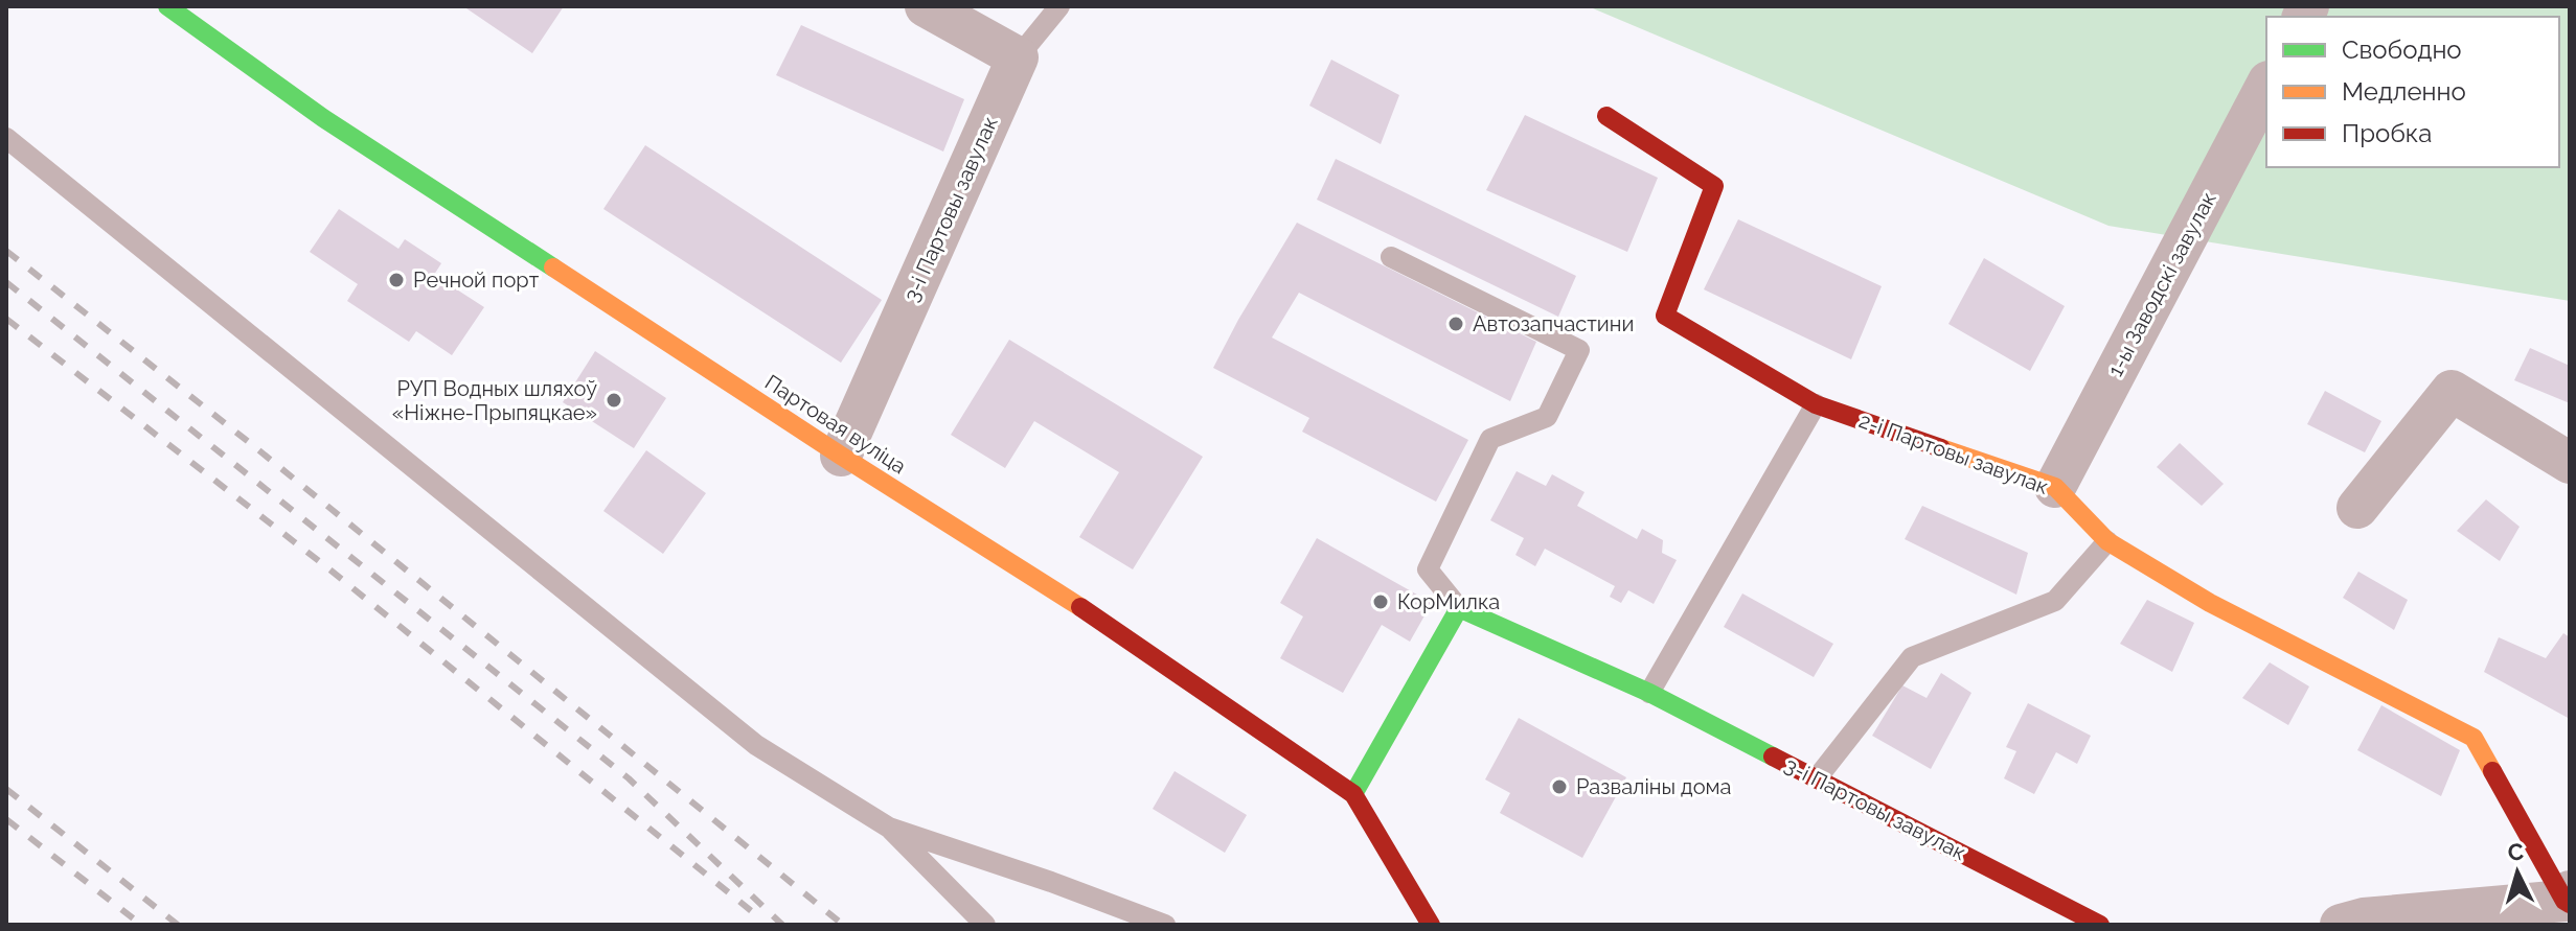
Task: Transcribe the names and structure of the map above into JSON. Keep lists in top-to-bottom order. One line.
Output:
{"streets":{"street":["3-і Партовы завулак","1-ы Заводскі завулак","Партовая вуліца","2-і Партовы завулак"]},"crossings":[["3-і Партовы завулак","Партовая вуліца"],["1-ы Заводскі завулак","2-і Партовы завулак"]],"places":["Речной порт","Автозапчастини","РУП Водных шляхоў «Ніжне-Прыпяцкае»","КорМилка","Разваліны дома"],"legend":["Свободно","Медленно","Пробка"],"north":"top"}
